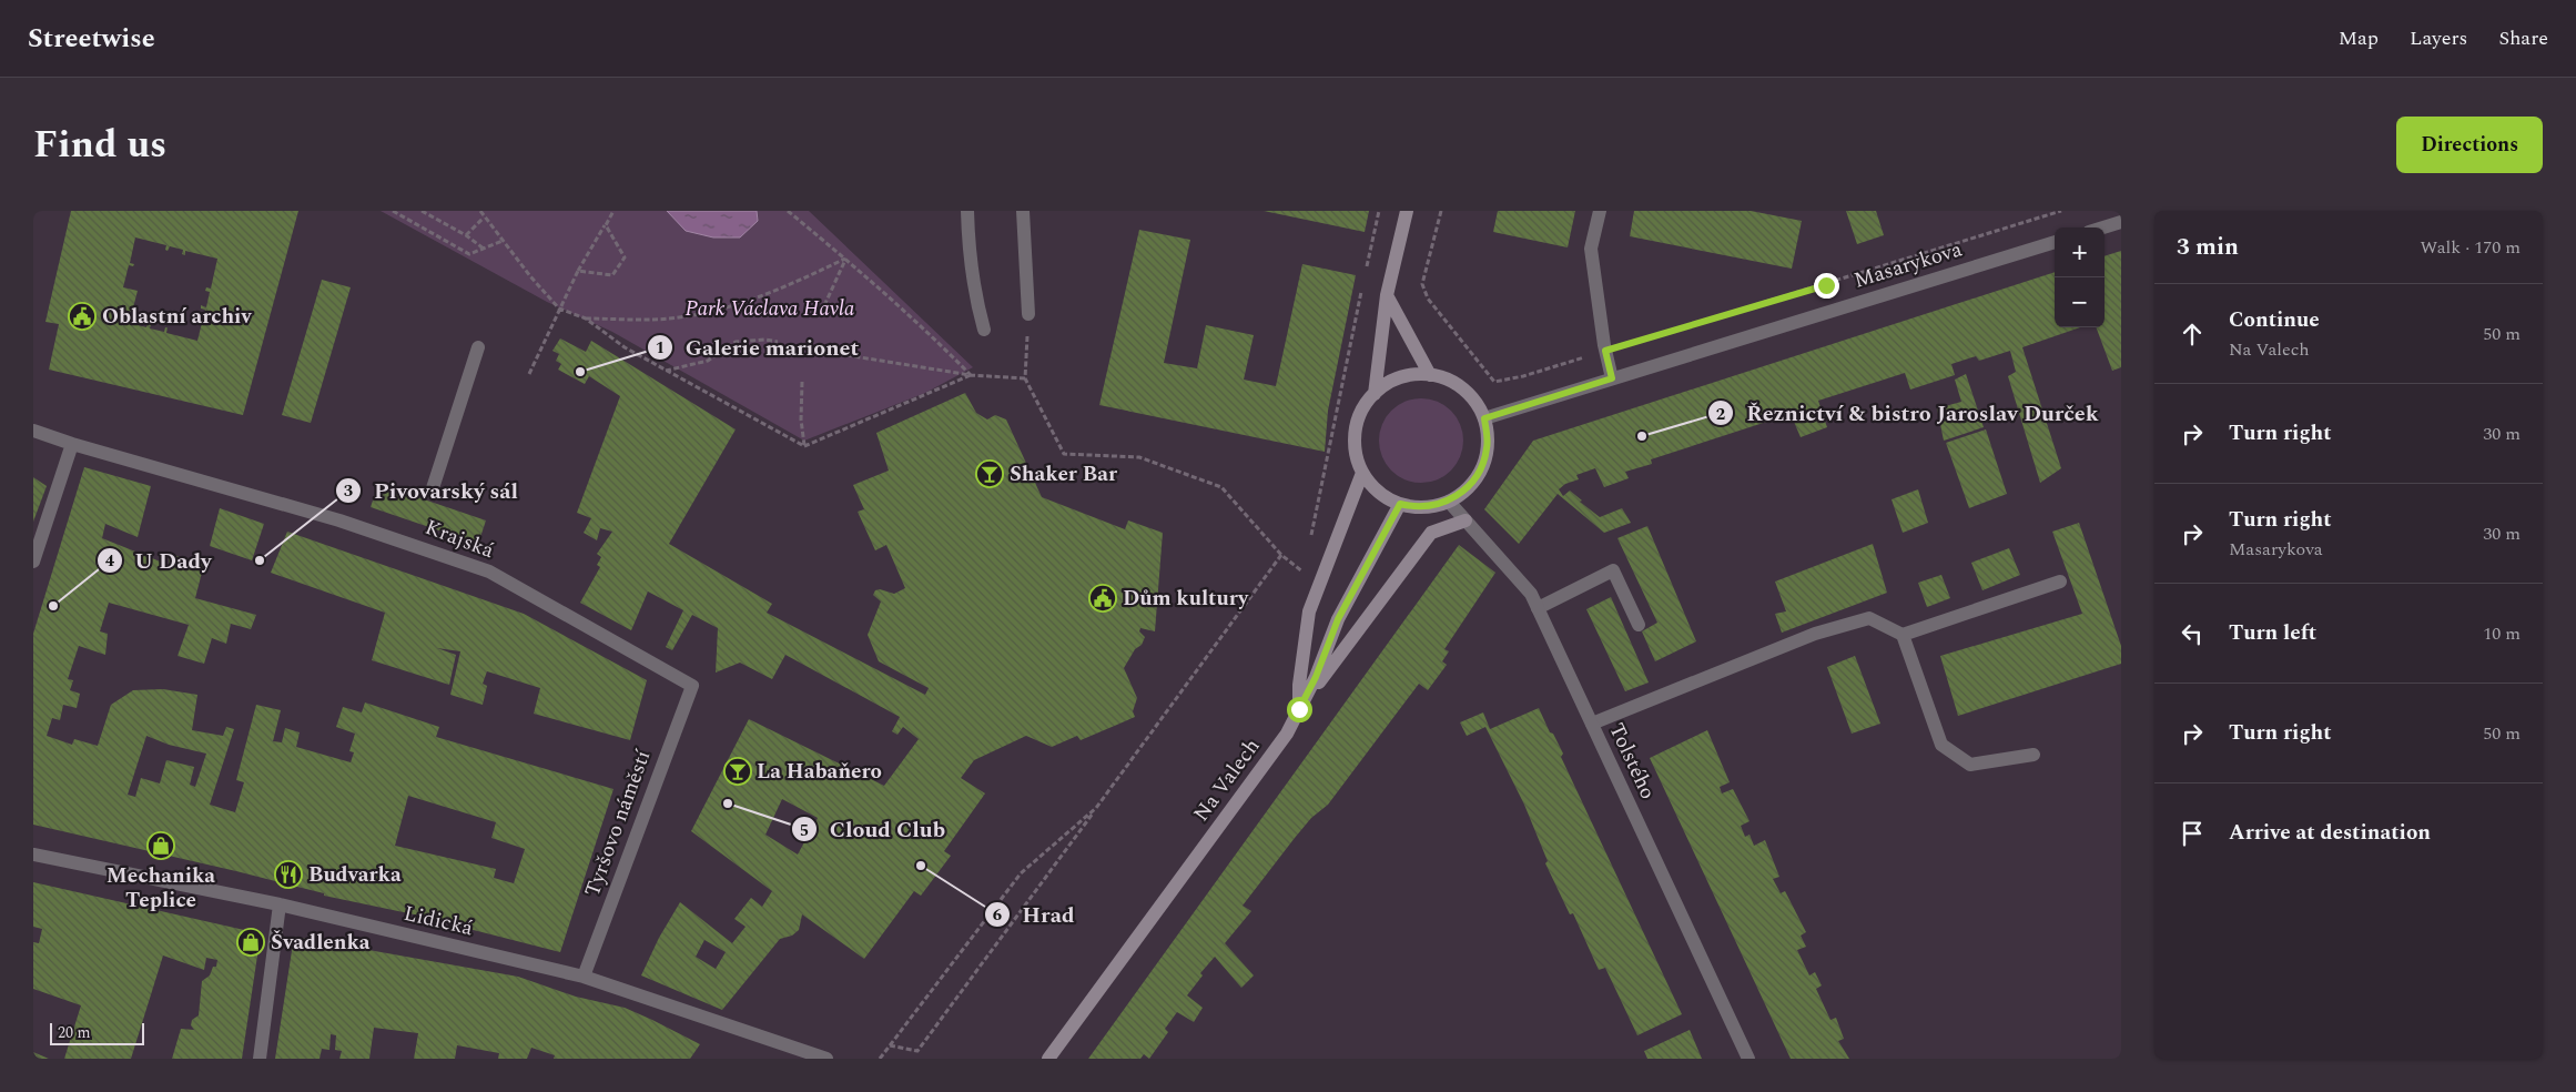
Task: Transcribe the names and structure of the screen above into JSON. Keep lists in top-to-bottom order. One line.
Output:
{"streets":{"main road":["Na Valech"],"street":["Masarykova","Krajská","Tolstého","Tyršovo náměstí","Lidická"]},"crossings":[["Masarykova","Tolstého"],["Masarykova","Na Valech"],["Krajská","Tyršovo náměstí"],["Tolstého","Na Valech"],["Tyršovo náměstí","Lidická"]],"parks":["Park Václava Havla"],"places":{"public building":["Oblastní archiv","Dům kultury"],"other":["Galerie marionet","Řeznictví & bistro Jaroslav Durček","Pivovarský sál","U Dady","Cloud Club","Hrad"],"bar":["Shaker Bar","La Habaňero"],"shop":["Mechanika Teplice","Švadlenka"],"restaurant":["Budvarka"]},"scale_bar":"20 m","page":{"header":"Streetwise","nav":["Map","Layers","Share"],"title":"Find us","buttons":"Directions","heading":["3 min","Walk · 170 m"],"map_buttons":["+","−"],"list":[["Continue","Na Valech","50 m"],["Turn right","30 m"],["Turn right","Masarykova","30 m"],["Turn left","10 m"],["Turn right","50 m"],"Arrive at destination"],"scale":"20 m"}}
